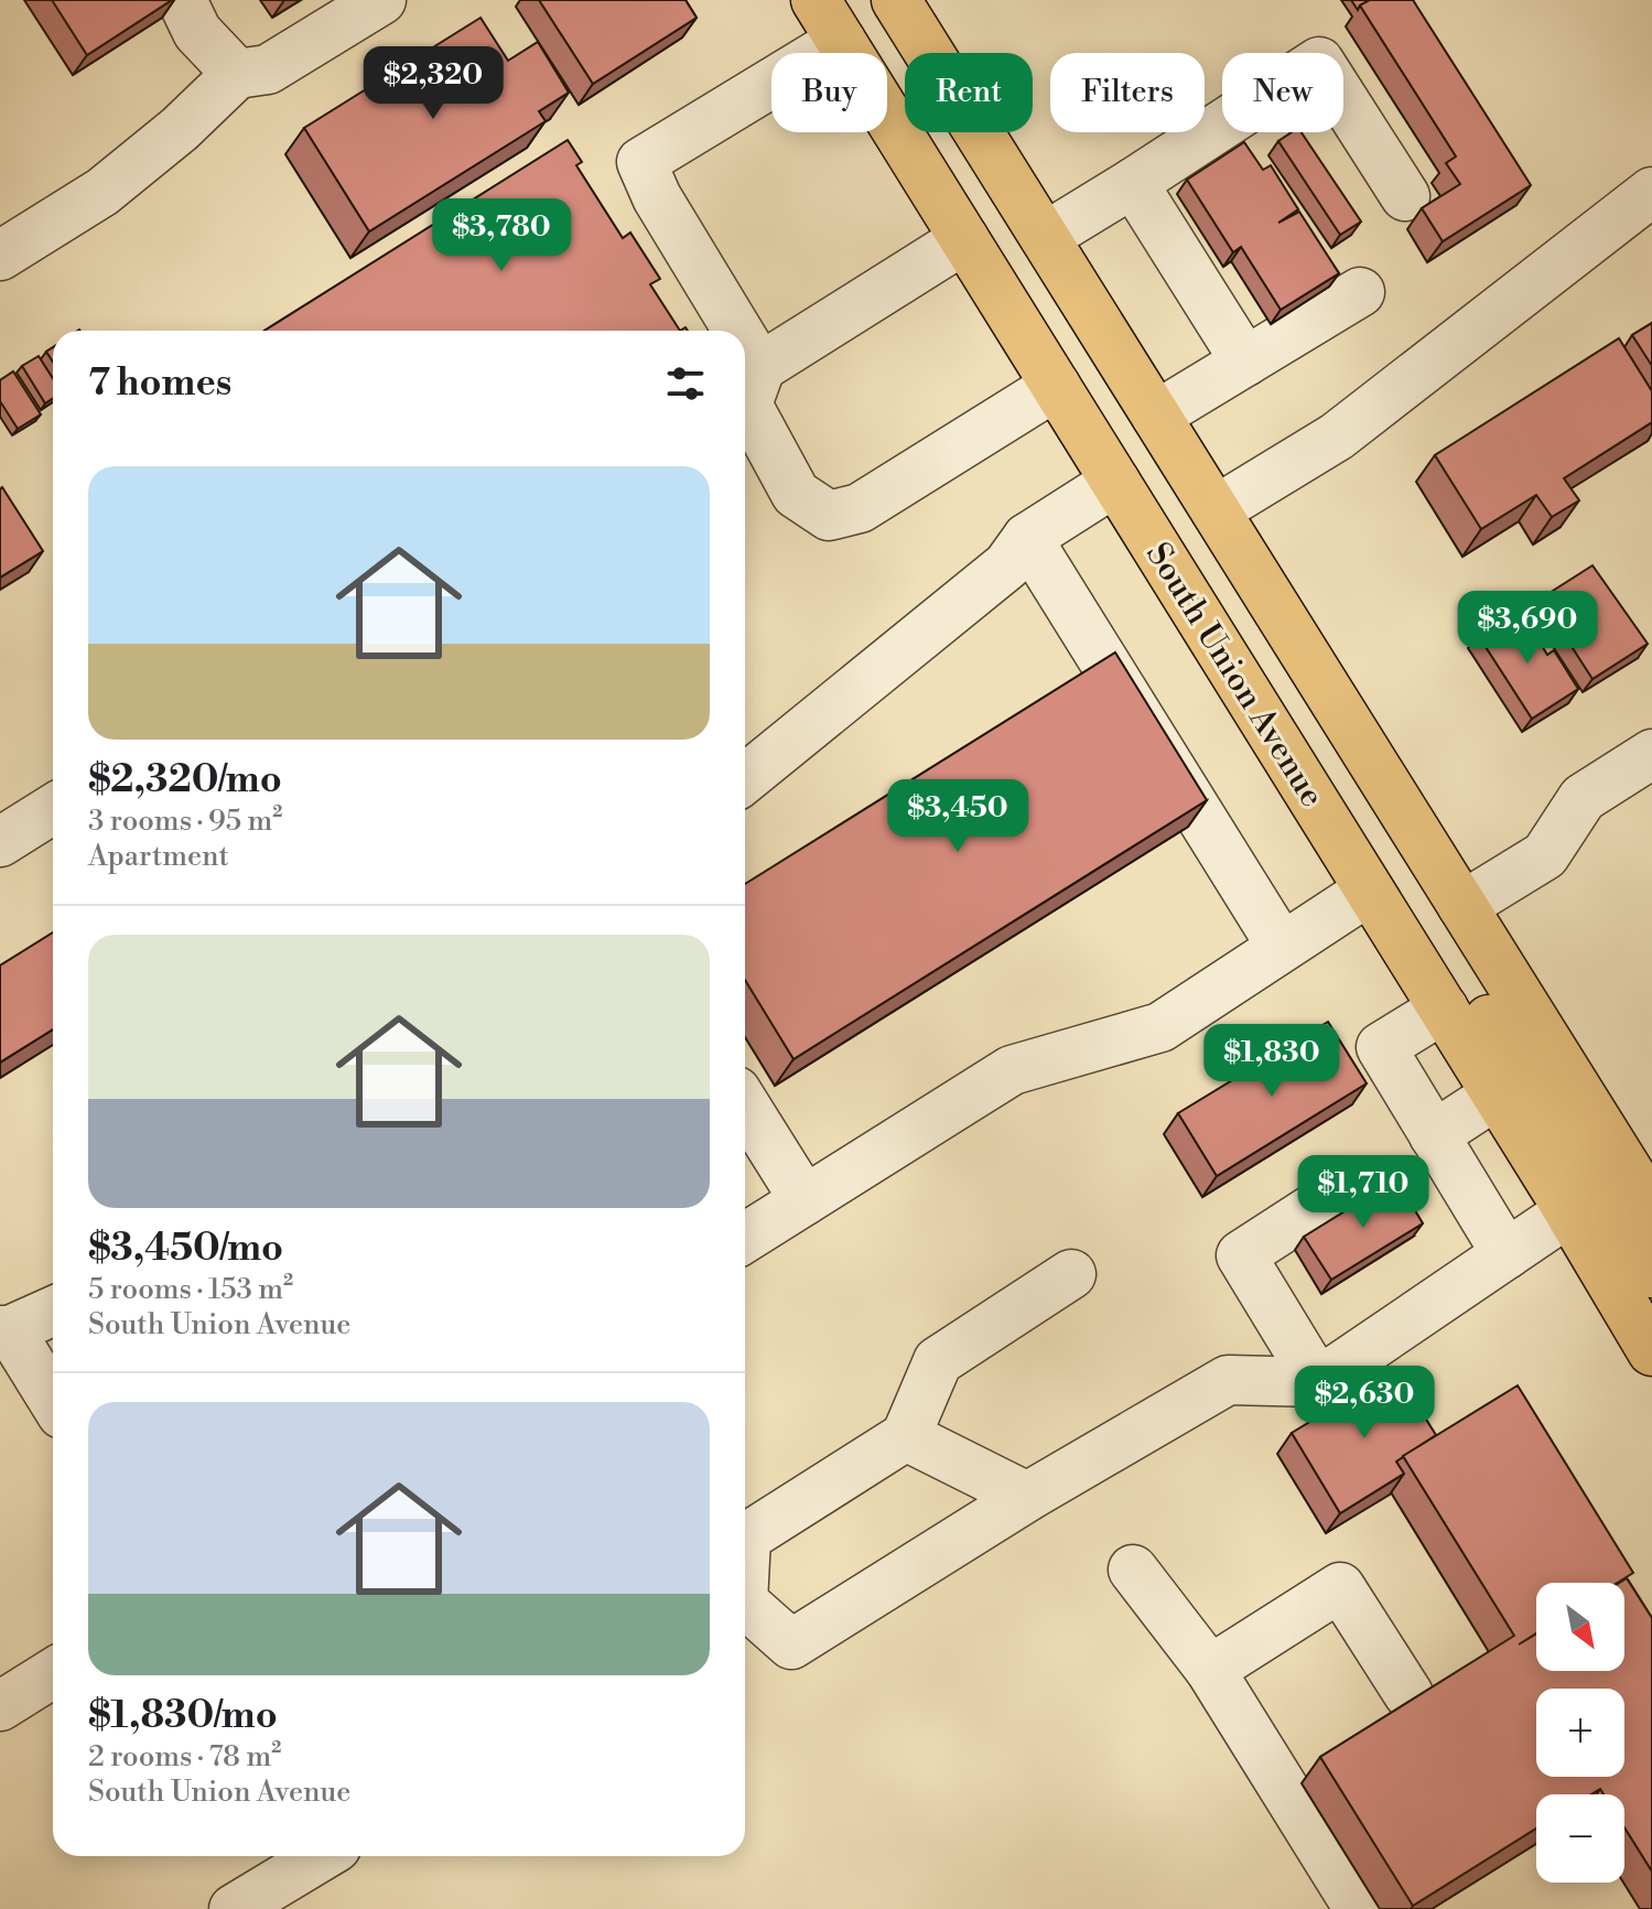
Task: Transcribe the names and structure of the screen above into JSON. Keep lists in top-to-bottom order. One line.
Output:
{"streets":{"main road":["South Union Avenue"]},"north":"bottom right","page":{"price":["$2,320","$3,780","$3,690","$3,450","$1,830","$1,710","$2,630"],"chip":["Buy","Rent","Filters","New"],"heading":"7 homes","list":[{"name":"$2,320/mo","note":"3 rooms · 95 m² · Apartment"},{"name":"$3,450/mo","note":"5 rooms · 153 m² · South Union Avenue"},{"name":"$1,830/mo","note":"2 rooms · 78 m² · South Union Avenue"}],"map_buttons":["+","−"]}}
